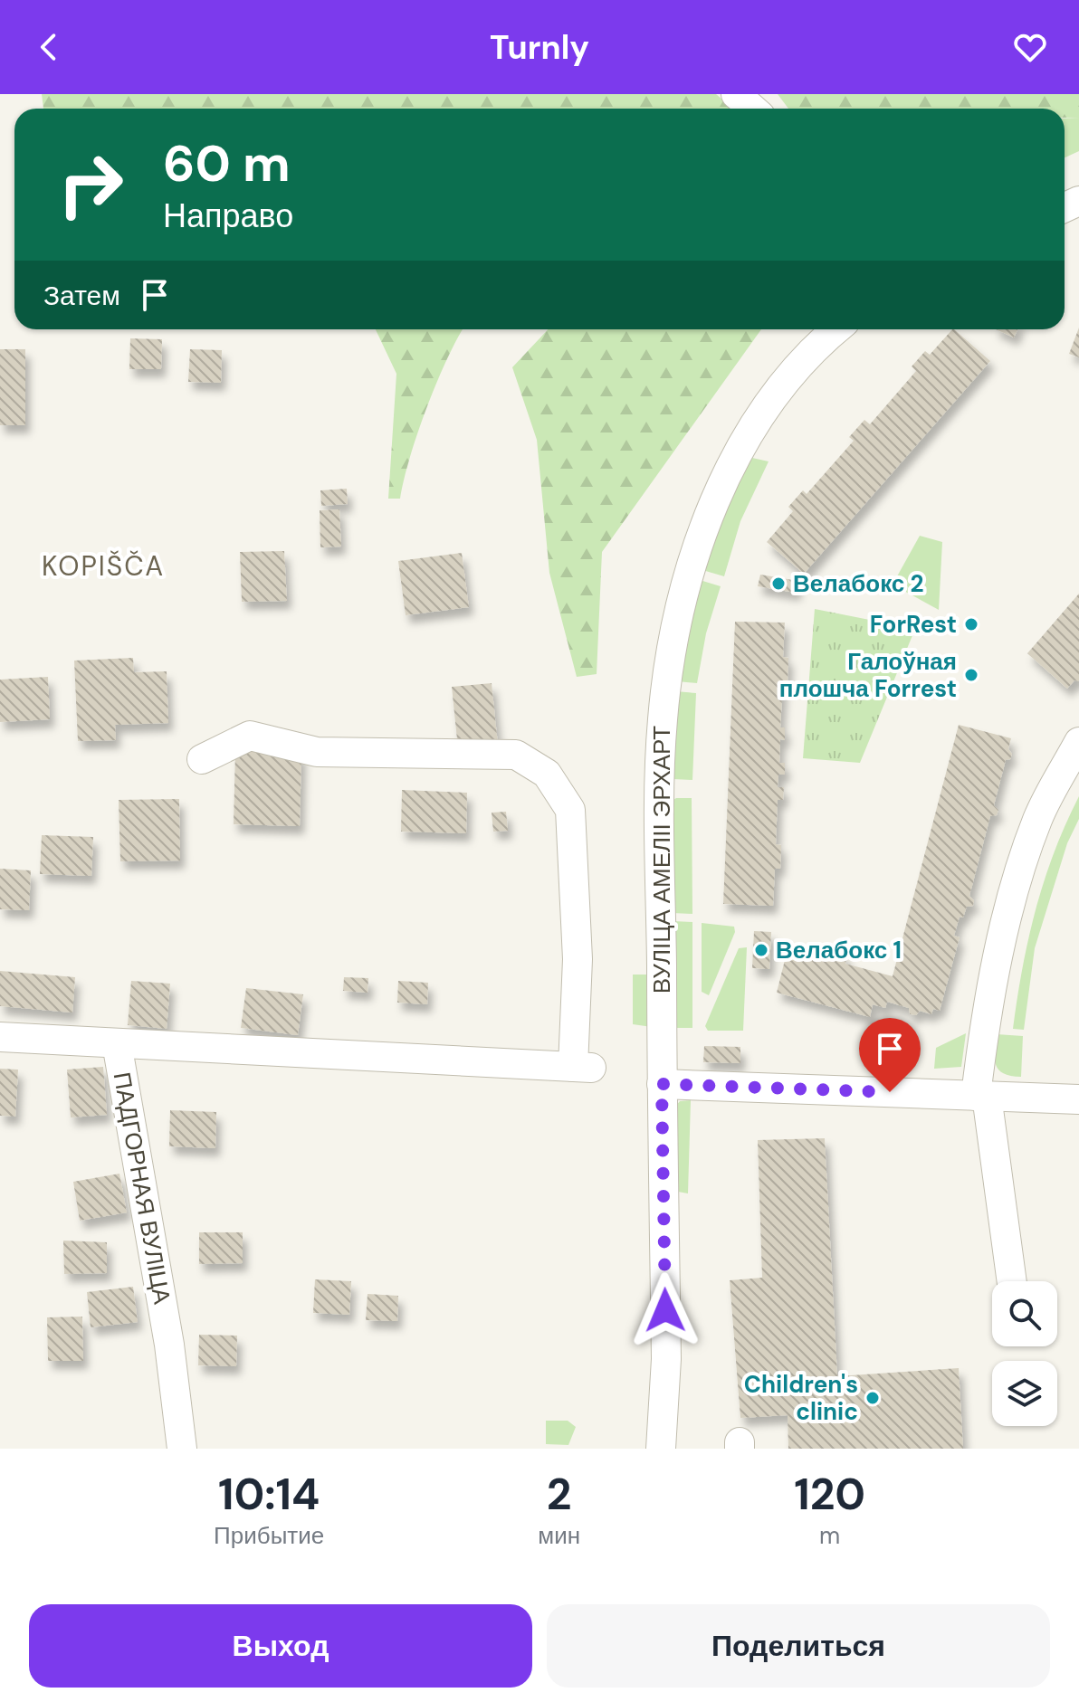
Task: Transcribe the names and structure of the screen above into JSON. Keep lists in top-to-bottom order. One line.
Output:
{"streets":{"street":["ВУЛІЦА АМЕЛІІ ЭРХАРТ","ПАДГОРНАЯ ВУЛІЦА"]},"districts":["KOPIŠČA"],"places":["Велабокс 2","ForRest","Галоўная плошча Forrest","Велабокс 1","Children's clinic"],"page":{"header":"Turnly","turn":["60 m","Направо"],"then":"Затем","eta":["10:14","Прибытие","2","мин","120","m"],"buttons":["Выход","Поделиться"]}}
